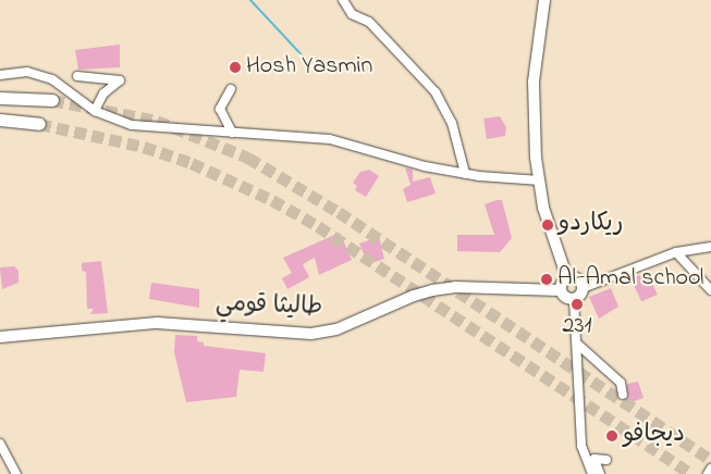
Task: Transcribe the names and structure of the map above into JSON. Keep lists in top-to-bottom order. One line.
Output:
{"streets":{"main road":["طاليثا قومي"]},"places":["Hosh Yasmin","ريكاردو","Al-Amal school","231","ديجافو"]}
